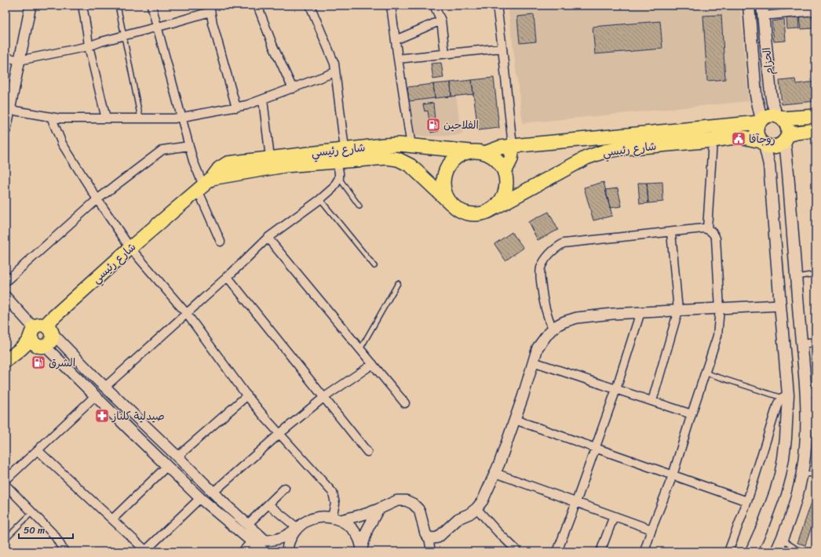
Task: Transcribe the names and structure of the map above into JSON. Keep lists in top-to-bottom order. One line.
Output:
{"streets":{"highway":["شارع رئيسي"],"main road":["الحزام"]},"crossings":[["الحزام","شارع رئيسي"]],"places":{"fuel station":["الفلاحين","الشرق"],"public building":["روجآفا"],"pharmacy":["صيدلية كلناز"]},"scale_bar":"50 m"}
